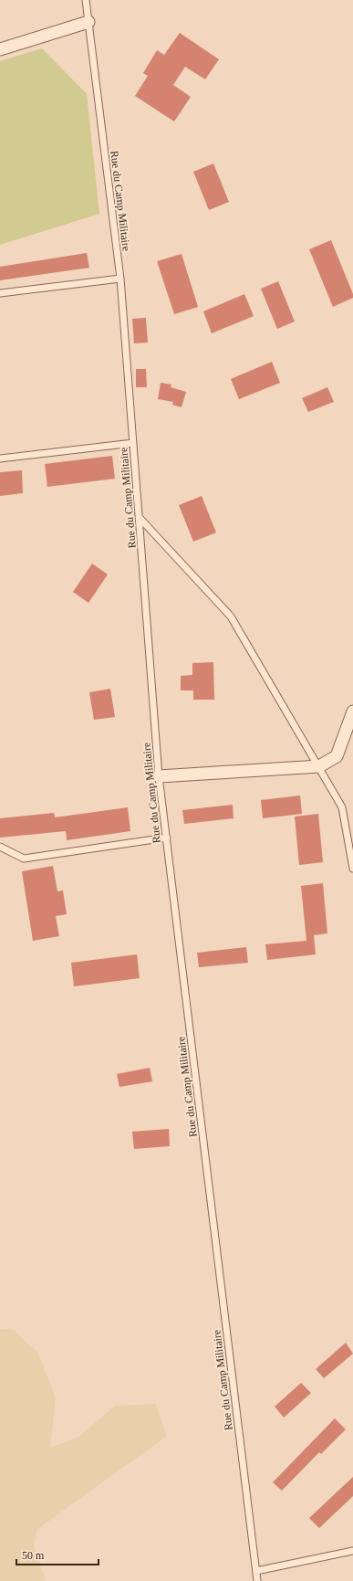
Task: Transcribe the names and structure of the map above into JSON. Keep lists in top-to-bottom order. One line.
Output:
{"streets":{"lane":["Rue du Camp Militaire"]},"scale_bar":"50 m"}
